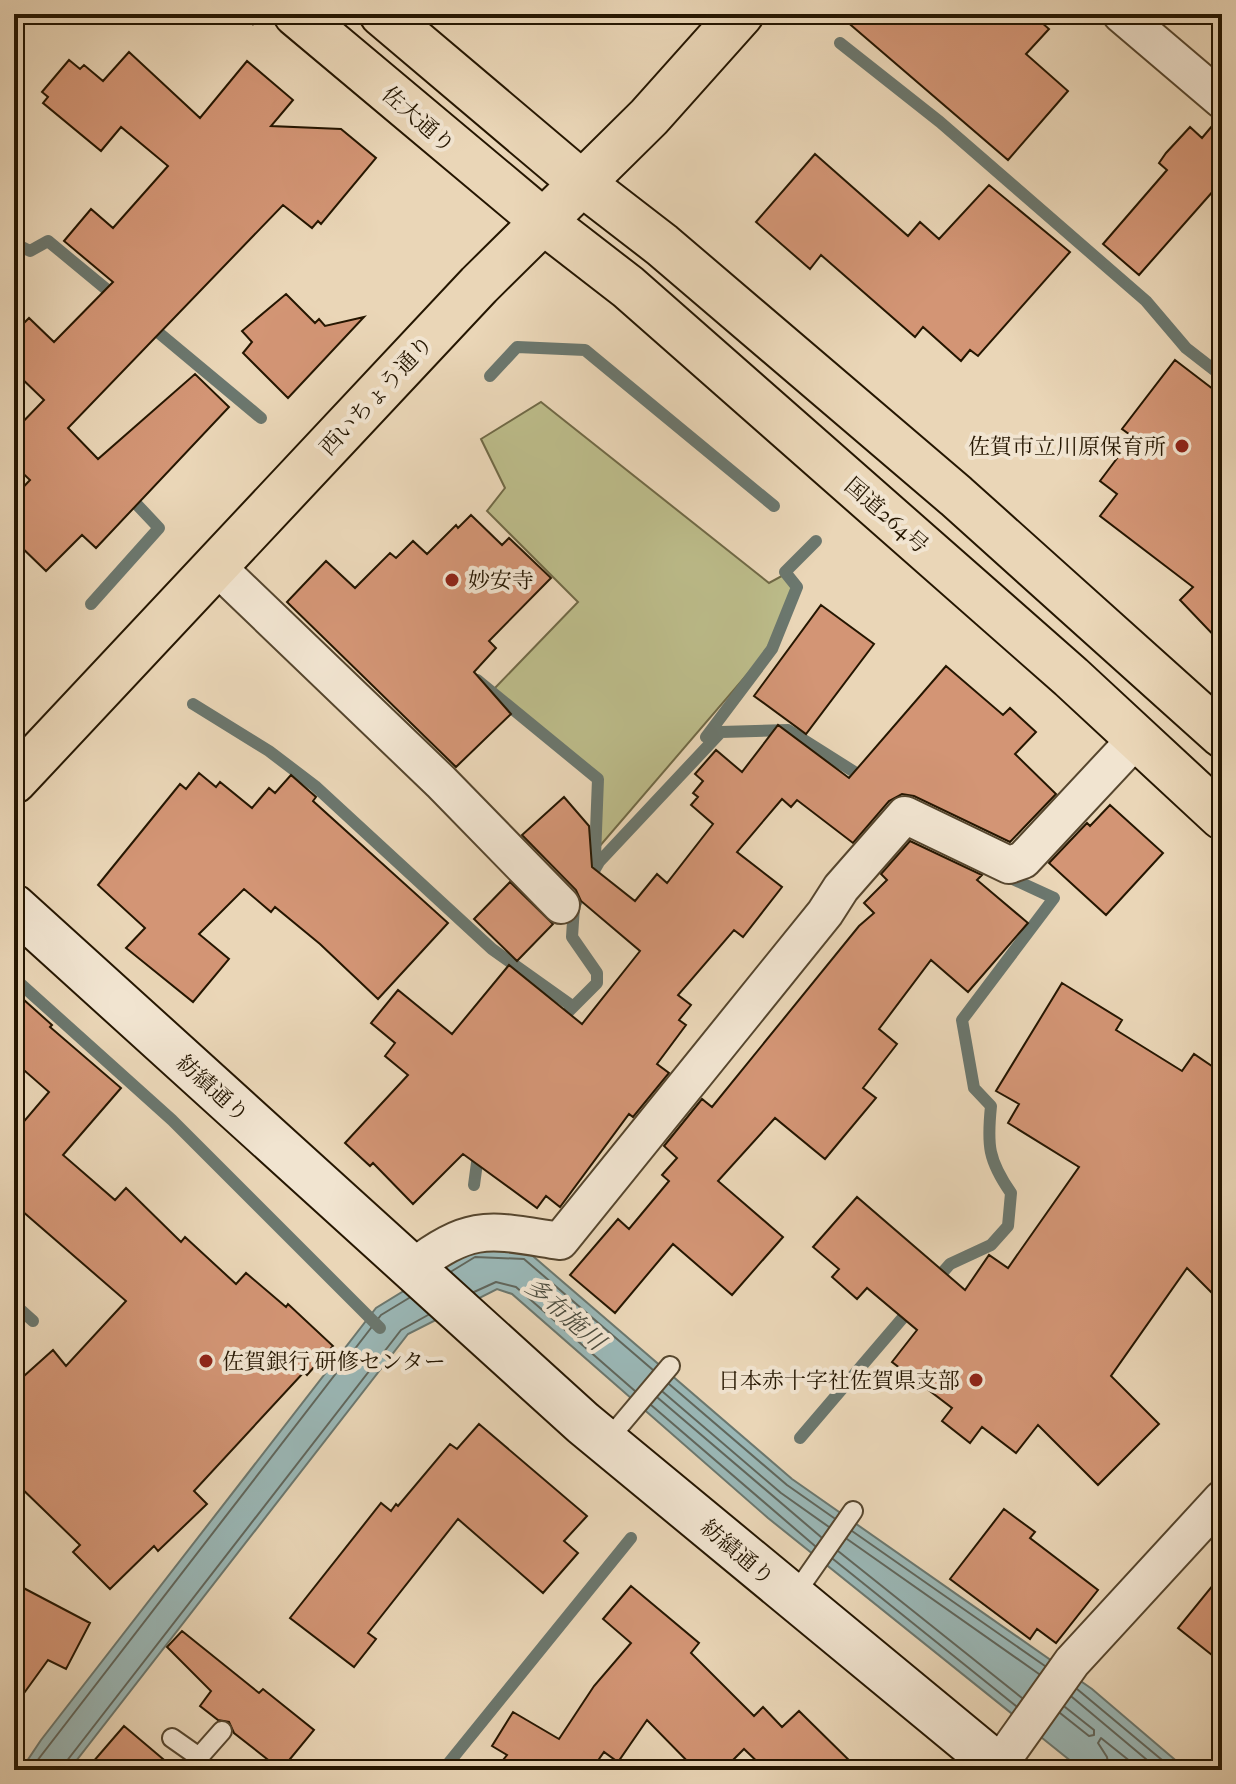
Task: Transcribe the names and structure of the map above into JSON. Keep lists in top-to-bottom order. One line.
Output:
{"streets":{"main road":["佐大通り","西いちょう通り","国道264号"],"street":["紡績通り"]},"crossings":[["佐大通り","西いちょう通り"],["佐大通り","国道264号"],["西いちょう通り","国道264号"]],"water":["多布施川"],"places":["佐賀市立川原保育所","妙安寺","佐賀銀行 研修センター","日本赤十字社佐賀県支部"]}
